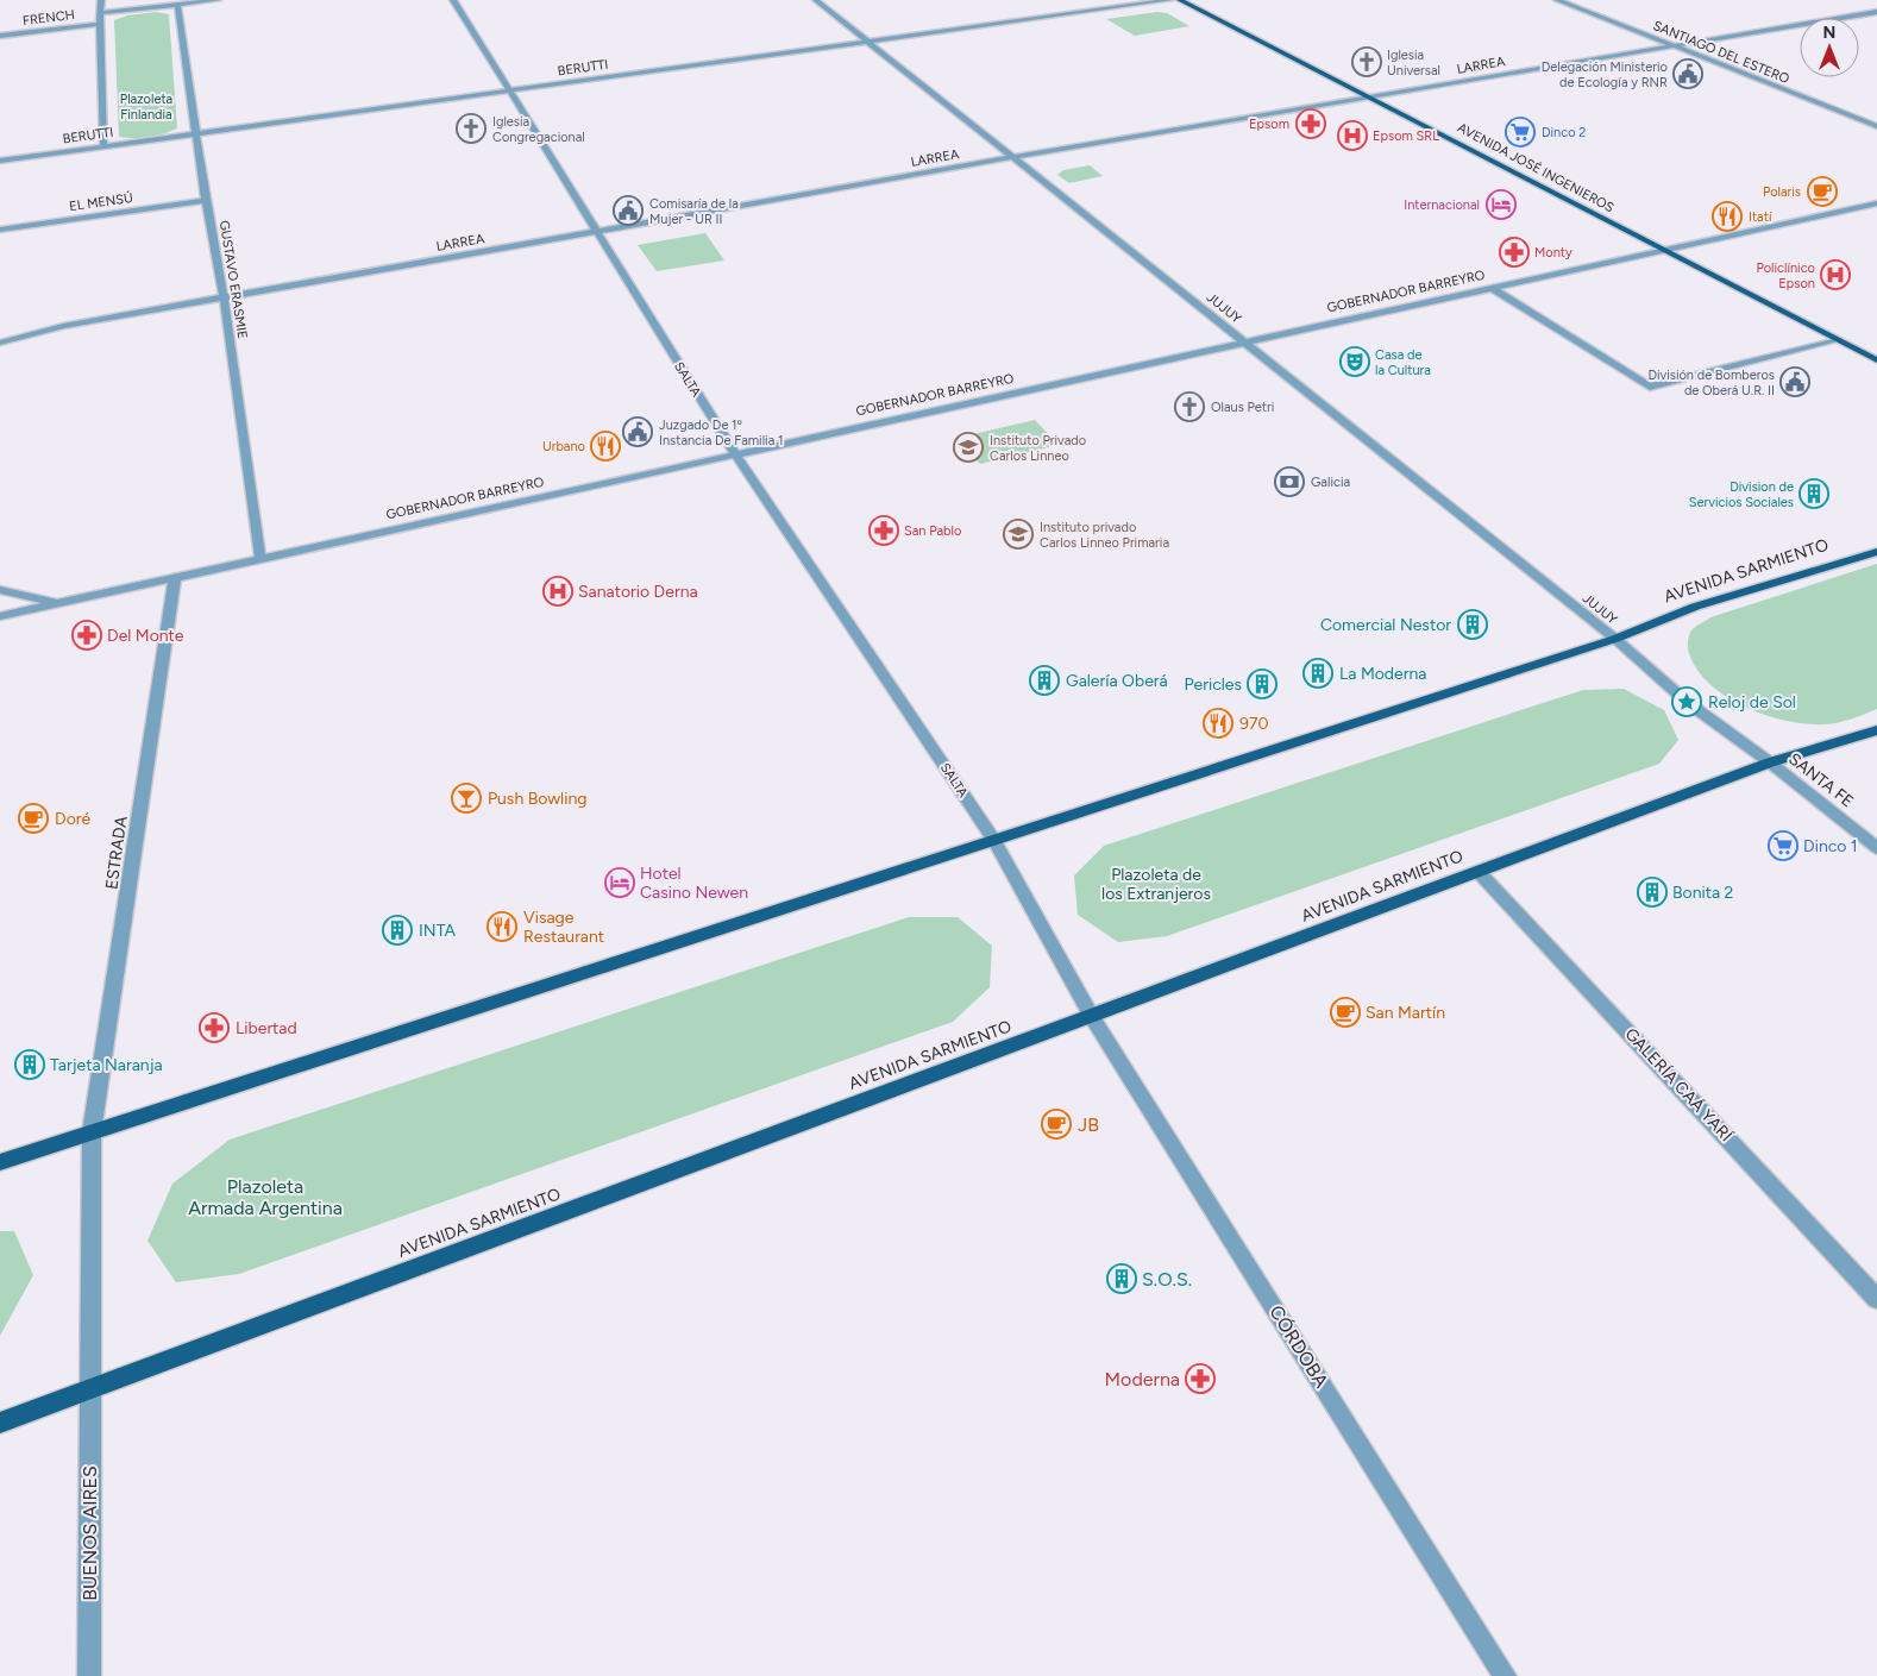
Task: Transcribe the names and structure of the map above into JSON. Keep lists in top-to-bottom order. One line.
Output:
{"streets":{"main road":["AVENIDA JOSÉ INGENIEROS","AVENIDA SARMIENTO"],"street":["FRENCH","SANTIAGO DEL ESTERO","LARREA","BERUTTI","EL MENSÚ","GUSTAVO ERASMIE","GOBERNADOR BARREYRO","JUJUY","SALTA","SANTA FE","ESTRADA","GALERÍA CAÁ YARÍ","CÓRDOBA","BUENOS AIRES"]},"crossings":[["SANTIAGO DEL ESTERO","LARREA"],["LARREA","AVENIDA JOSÉ INGENIEROS"],["LARREA","GUSTAVO ERASMIE"],["LARREA","JUJUY"],["LARREA","SALTA"],["BERUTTI","GUSTAVO ERASMIE"],["BERUTTI","JUJUY"],["BERUTTI","SALTA"],["AVENIDA JOSÉ INGENIEROS","GOBERNADOR BARREYRO"],["EL MENSÚ","GUSTAVO ERASMIE"],["GUSTAVO ERASMIE","GOBERNADOR BARREYRO"],["GOBERNADOR BARREYRO","JUJUY"],["GOBERNADOR BARREYRO","SALTA"],["GOBERNADOR BARREYRO","ESTRADA"],["JUJUY","AVENIDA SARMIENTO"],["JUJUY","SANTA FE"],["SALTA","AVENIDA SARMIENTO"],["SALTA","CÓRDOBA"],["AVENIDA SARMIENTO","SANTA FE"],["AVENIDA SARMIENTO","ESTRADA"],["AVENIDA SARMIENTO","GALERÍA CAÁ YARÍ"],["AVENIDA SARMIENTO","CÓRDOBA"],["AVENIDA SARMIENTO","BUENOS AIRES"],["ESTRADA","BUENOS AIRES"]],"parks":["Plazoleta Finlandia","Plazoleta de los Extranjeros","Plazoleta Armada Argentina"],"places":{"church":["Iglesia Universal","Iglesia Congregacional","Olaus Petri"],"public building":["Delegación Ministerio de Ecología y RNR","Comisaría de la Mujer - UR II","División de Bomberos de Oberá U.R. II","Juzgado De 1º Instancia De Familia 1"],"pharmacy":["Epsom","Monty","San Pablo","Del Monte","Libertad","Moderna"],"supermarket":["Dinco 2","Dinco 1"],"hospital":["Epsom SRL","Policlínico Epson","Sanatorio Derna"],"cafe":["Polaris","Doré","San Martín","JB"],"hotel":["Internacional","Hotel Casino Newen"],"restaurant":["Itatí","Urbano","970","Visage Restaurant"],"theatre":["Casa de la Cultura"],"school or university":["Instituto Privado Carlos Linneo","Instituto privado Carlos Linneo Primaria"],"bank":["Galicia"],"building":["Division de Servicios Sociales","Comercial Nestor","La Moderna","Galería Oberá","Pericles","Bonita 2","INTA","Tarjeta Naranja","S.O.S."],"place":["Reloj de Sol"],"bar":["Push Bowling"]},"north":"top"}
